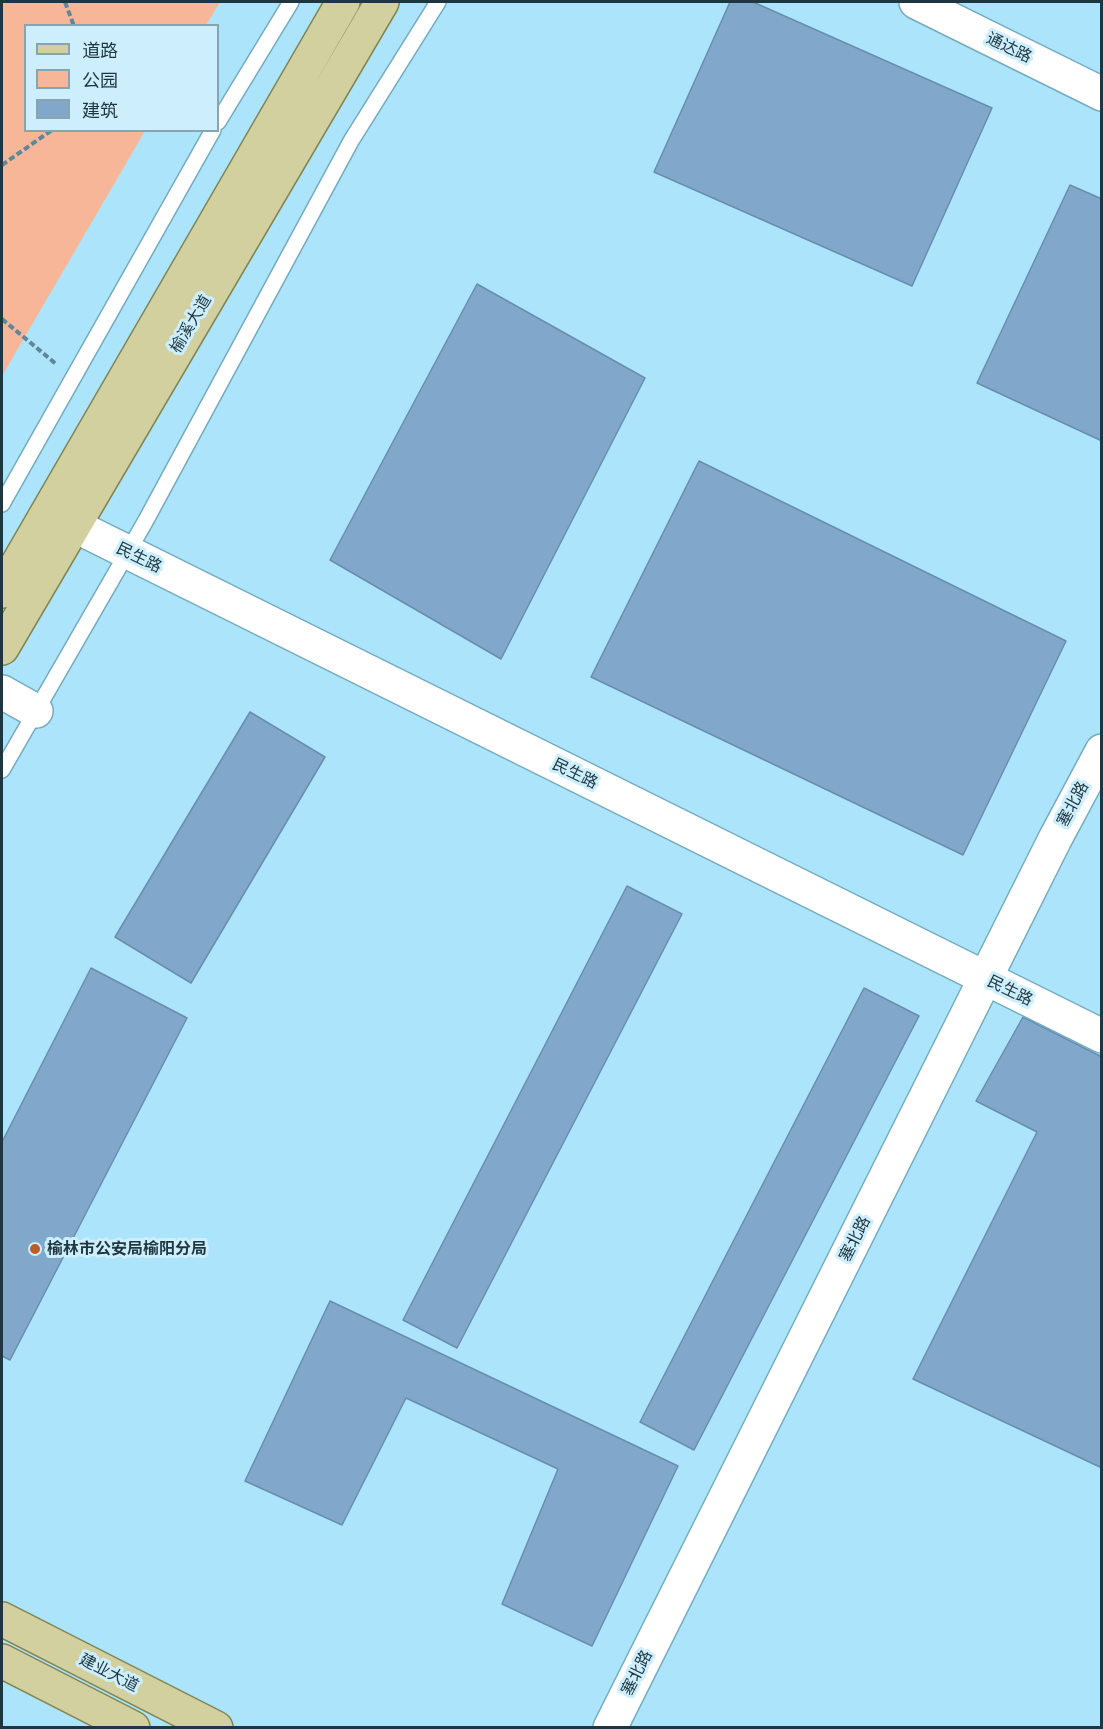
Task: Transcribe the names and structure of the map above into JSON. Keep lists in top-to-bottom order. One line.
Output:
{"streets":{"main road":["榆溪大道","建业大道"],"street":["通达路","民生路","塞北路"]},"crossings":[["榆溪大道","民生路"],["民生路","塞北路"]],"places":["榆林市公安局榆阳分局"],"legend":["道路","公园","建筑"]}
